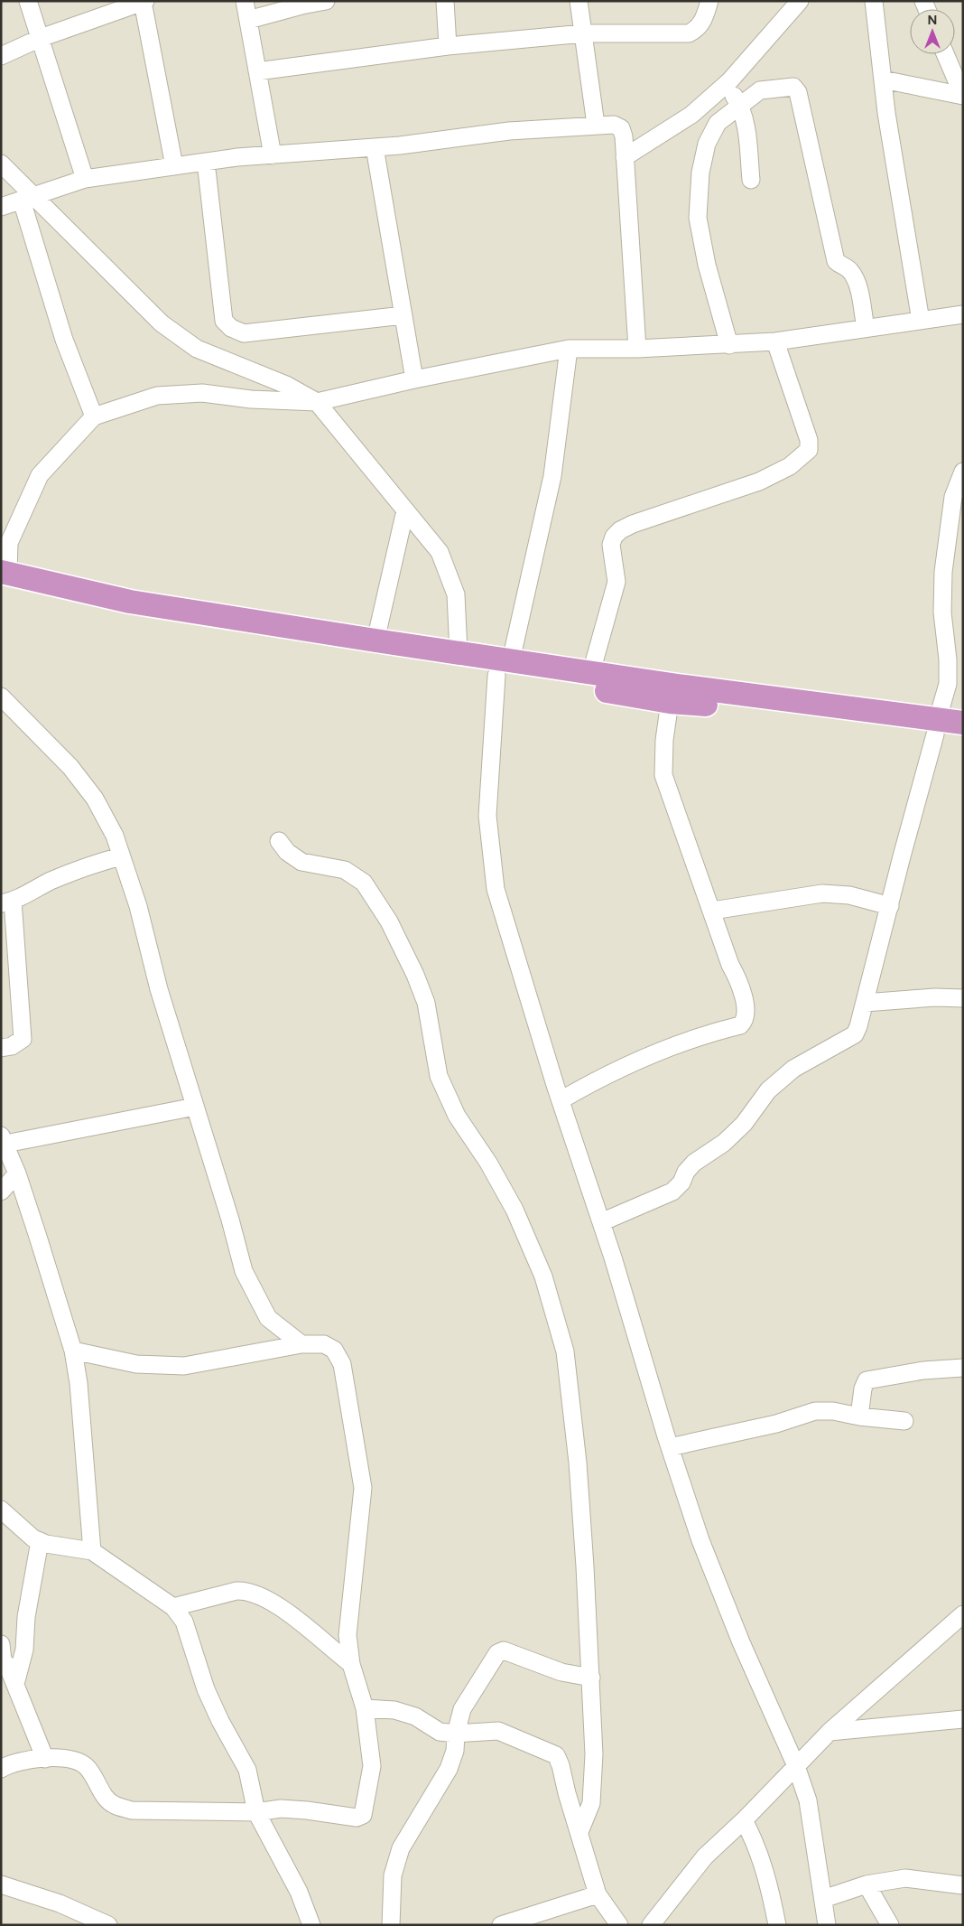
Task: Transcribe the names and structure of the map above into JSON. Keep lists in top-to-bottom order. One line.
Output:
{"north":"top"}
